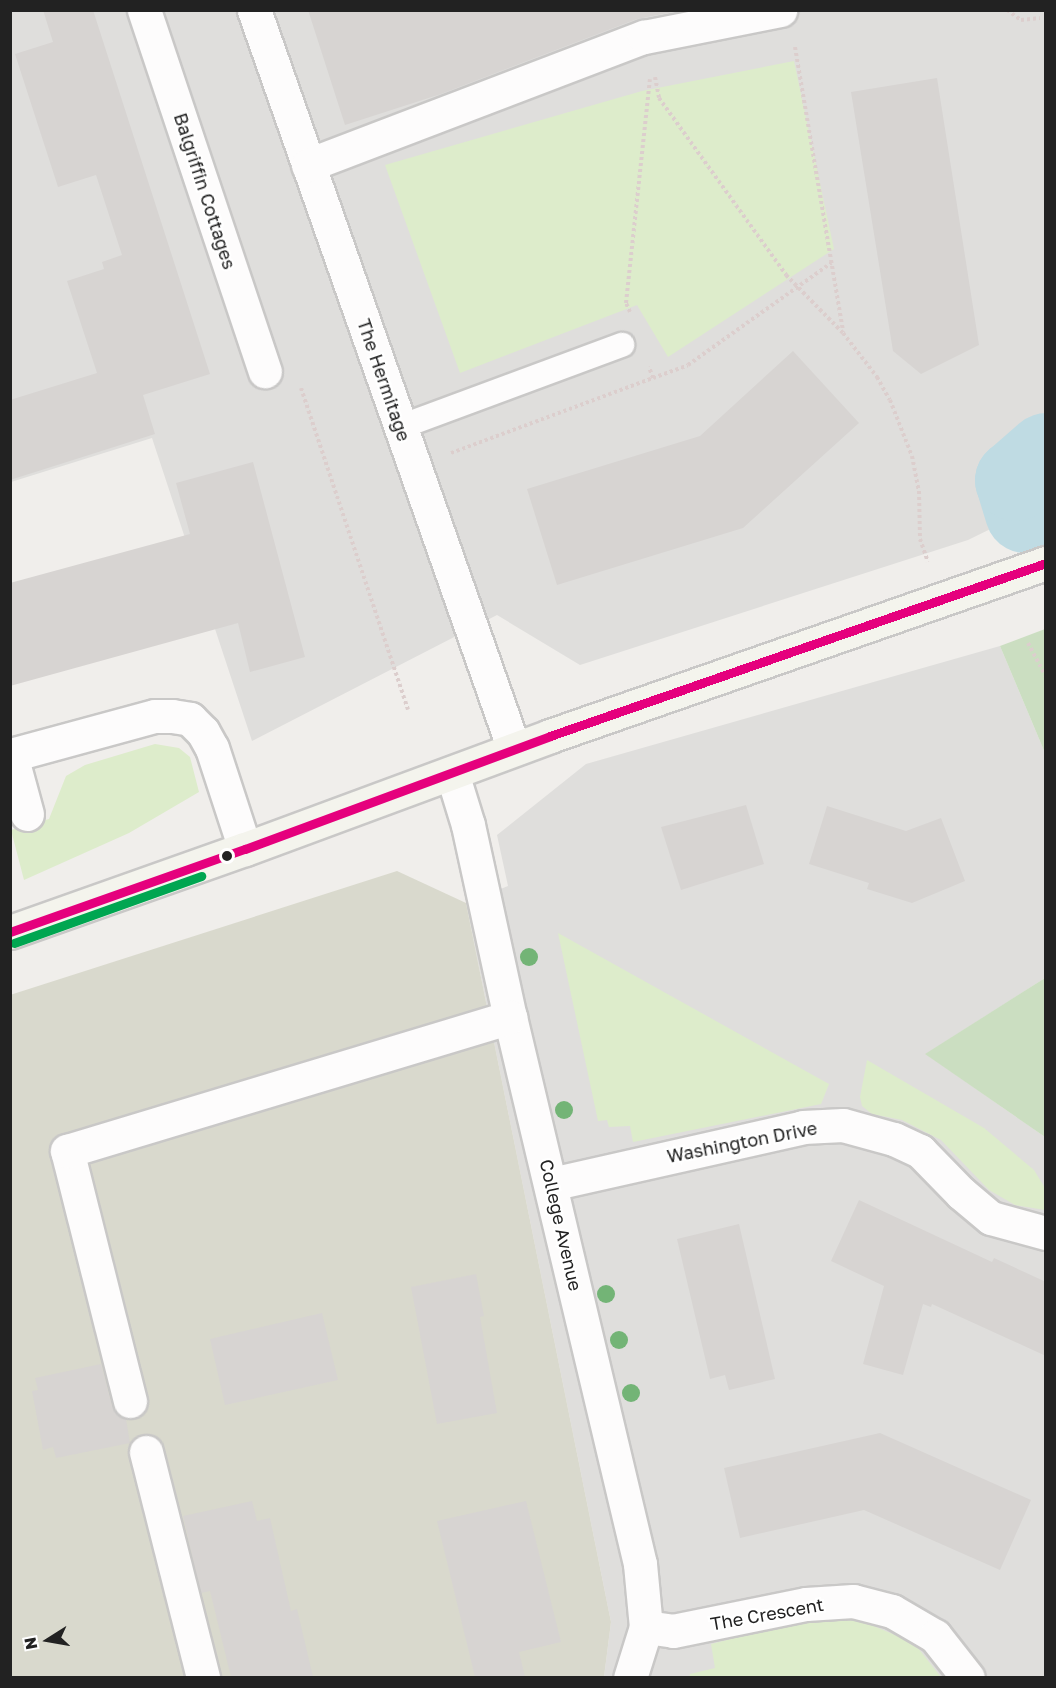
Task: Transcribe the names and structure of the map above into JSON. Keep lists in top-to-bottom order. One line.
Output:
{"streets":{"street":["Balgriffin Cottages","The Hermitage","Washington Drive","College Avenue","The Crescent"]},"crossings":[["Washington Drive","College Avenue"],["College Avenue","The Crescent"]],"north":"left"}
